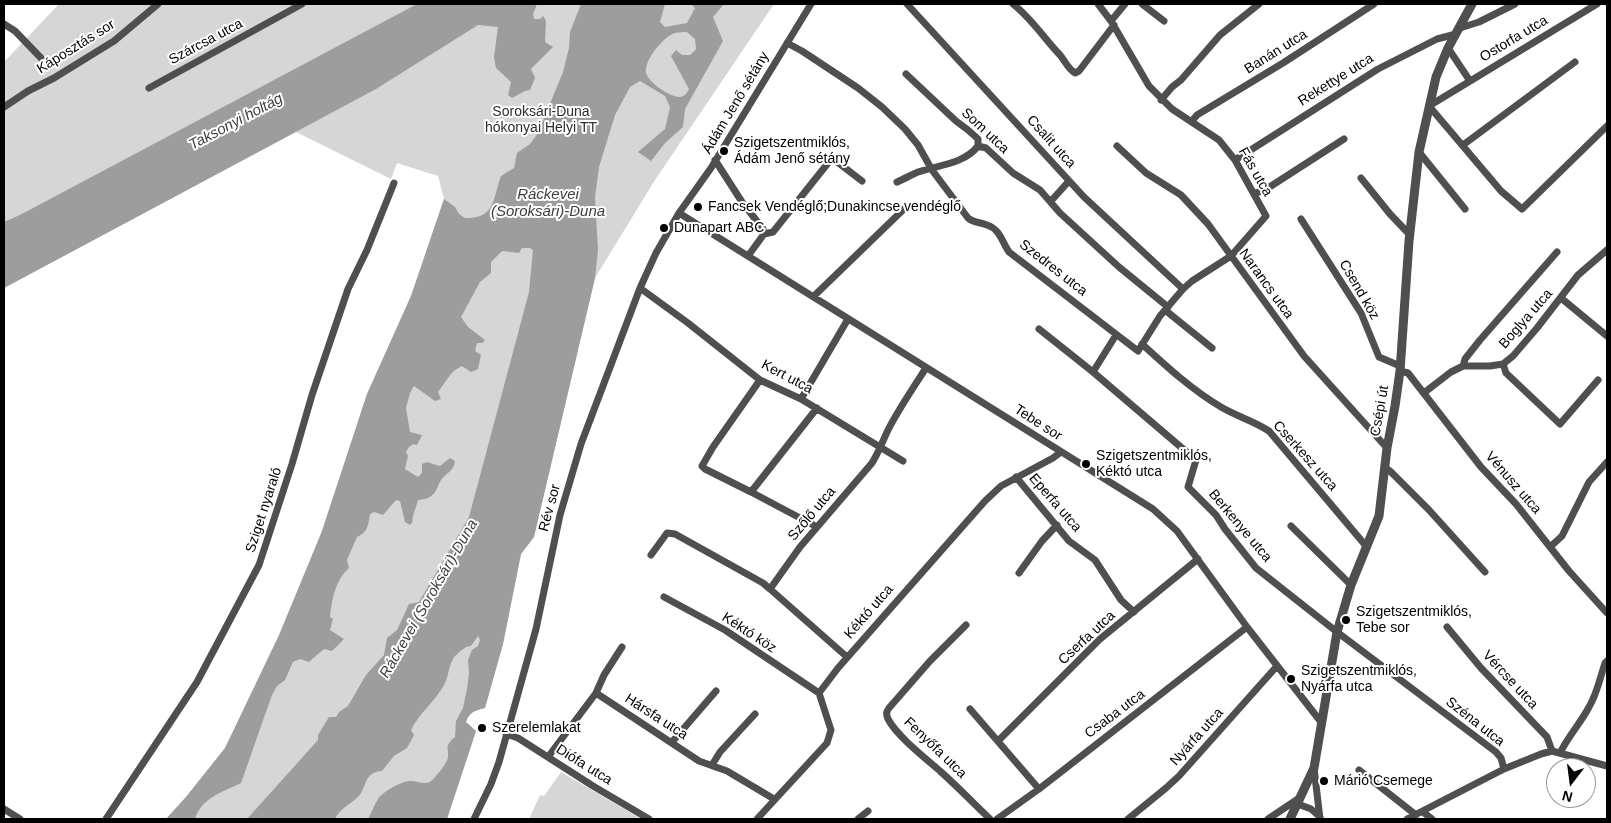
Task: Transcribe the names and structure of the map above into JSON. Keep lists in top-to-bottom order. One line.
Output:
{"streets":{"street":["Ostorfa utca","Szárcsa utca","Káposztás sor","Banán utca","Rekettye utca","Ádám Jenő sétány","Som utca","Csalit utca","Fás utca","Szedres utca","Narancs utca","Csend köz","Boglya utca","Kert utca","Csépi út","Tebe sor","Cserkesz utca","Vénusz utca","Eperfa utca","Rév sor","Sziget nyaraló","Szőlő utca","Berkenye utca","Kéktó utca","Kéktó köz","Cserfa utca","Vércse utca","Csaba utca","Hársfa utca","Széna utca","Nyárfa utca","Fenyőfa utca","Diófa utca"]},"crossings":[["Ostorfa utca","Csépi út"],["Banán utca","Fás utca"],["Rekettye utca","Fás utca"],["Rekettye utca","Csépi út"],["Ádám Jenő sétány","Szedres utca"],["Ádám Jenő sétány","Tebe sor"],["Ádám Jenő sétány","Rév sor"],["Som utca","Fás utca"],["Csalit utca","Fás utca"],["Fás utca","Szedres utca"],["Fás utca","Narancs utca"],["Fás utca","Cserkesz utca"],["Narancs utca","Csépi út"],["Csend köz","Csépi út"],["Csend köz","Vénusz utca"],["Kert utca","Rév sor"],["Kert utca","Szőlő utca"],["Csépi út","Tebe sor"],["Csépi út","Cserkesz utca"],["Csépi út","Vénusz utca"],["Csépi út","Berkenye utca"],["Csépi út","Széna utca"],["Tebe sor","Rév sor"],["Tebe sor","Szőlő utca"],["Tebe sor","Kéktó utca"],["Tebe sor","Cserfa utca"],["Tebe sor","Csaba utca"],["Tebe sor","Nyárfa utca"],["Eperfa utca","Kéktó utca"],["Eperfa utca","Cserfa utca"],["Rév sor","Diófa utca"],["Berkenye utca","Széna utca"],["Kéktó utca","Kéktó köz"],["Vércse utca","Széna utca"]],"water":["Taksonyi holtág","Ráckevei (Soroksári)-Duna"],"parks":["Soroksári-Duna hókonyai Helyi TT"],"places":["Szigetszentmiklós, Ádám Jenő sétány","Fancsek Vendéglő;Dunakincse vendéglő","Dunapart ABC","Szigetszentmiklós, Kéktó utca","Szigetszentmiklós, Tebe sor","Szigetszentmiklós, Nyárfa utca","Szerelemlakat","Márió Csemege"],"north":"bottom"}
